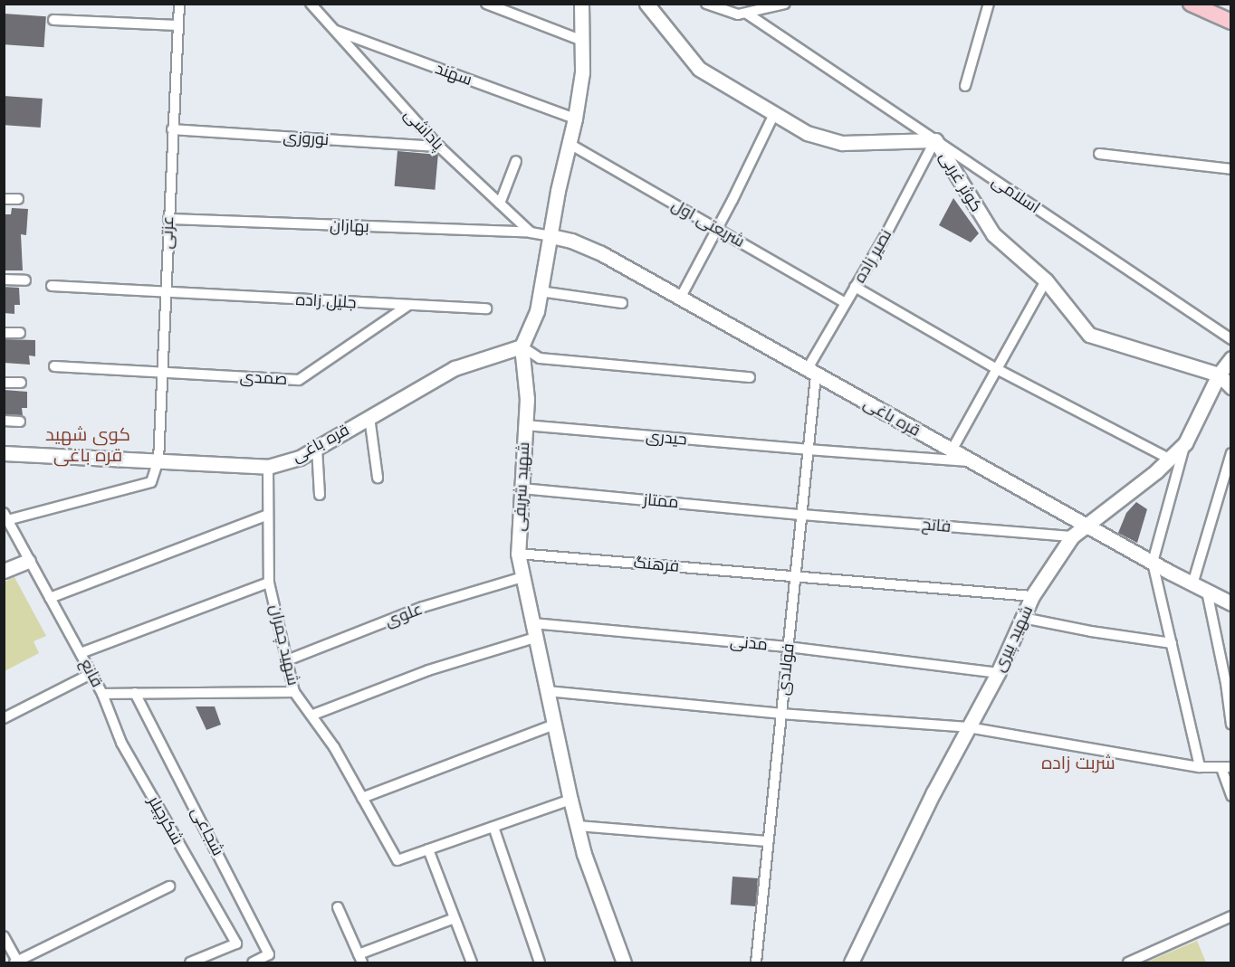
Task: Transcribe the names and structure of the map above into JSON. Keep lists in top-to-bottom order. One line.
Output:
{"streets":{"street":["سهند","پاداشی","نوروزی","کوثر غربی","اسلامی","شریعتی اول","بهاران","عزتی","نصیر زاده","جلیل زاده","صمدی","قره باغی","حیدری","شهید شریفى","ممتاز","فاتح","فرهنگ","علوی","شهید پیری","مدنی","شهید چمران","فولادی","قانع","شکرچیلر","شجاعی"]},"crossings":[["سهند","پاداشی"],["سهند","شهید شریفى"],["پاداشی","نوروزی"],["پاداشی","بهاران"],["نوروزی","عزتی"],["کوثر غربی","اسلامی"],["کوثر غربی","نصیر زاده"],["کوثر غربی","شهید پیری"],["اسلامی","نصیر زاده"],["شریعتی اول","نصیر زاده"],["شریعتی اول","شهید شریفى"],["بهاران","عزتی"],["عزتی","جلیل زاده"],["عزتی","صمدی"],["عزتی","قره باغی"],["نصیر زاده","قره باغی"],["نصیر زاده","فولادی"],["جلیل زاده","صمدی"],["قره باغی","حیدری"],["قره باغی","شهید شریفى"],["قره باغی","شهید پیری"],["قره باغی","شهید چمران"],["قره باغی","فولادی"],["حیدری","شهید شریفى"],["حیدری","فولادی"],["شهید شریفى","ممتاز"],["شهید شریفى","فرهنگ"],["شهید شریفى","علوی"],["شهید شریفى","مدنی"],["ممتاز","فاتح"],["ممتاز","فولادی"],["فاتح","شهید پیری"],["فاتح","فولادی"],["فرهنگ","شهید پیری"],["فرهنگ","فولادی"],["علوی","شهید چمران"],["شهید پیری","مدنی"],["مدنی","فولادی"],["شهید چمران","قانع"],["قانع","شکرچیلر"],["قانع","شجاعی"]],"districts":["کوی شهید قره باغی","شربت زاده"]}
